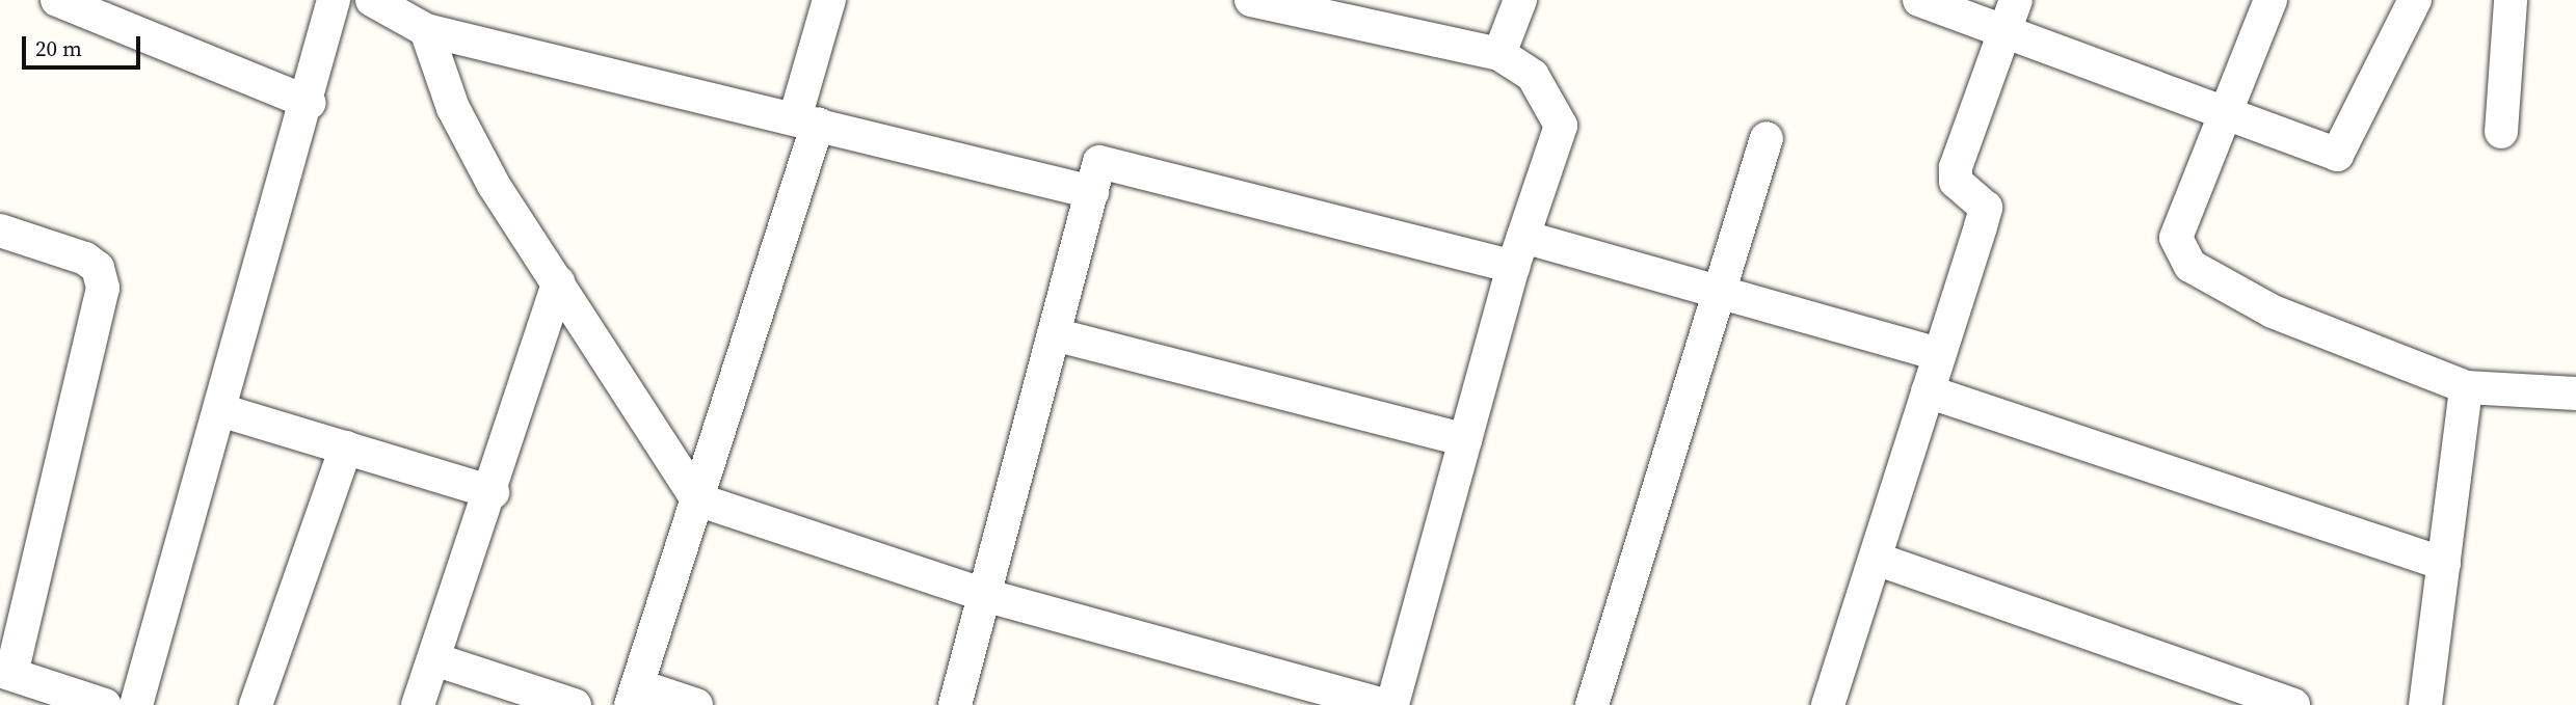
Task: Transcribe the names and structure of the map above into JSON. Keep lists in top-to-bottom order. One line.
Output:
{"scale_bar":"20 m"}
